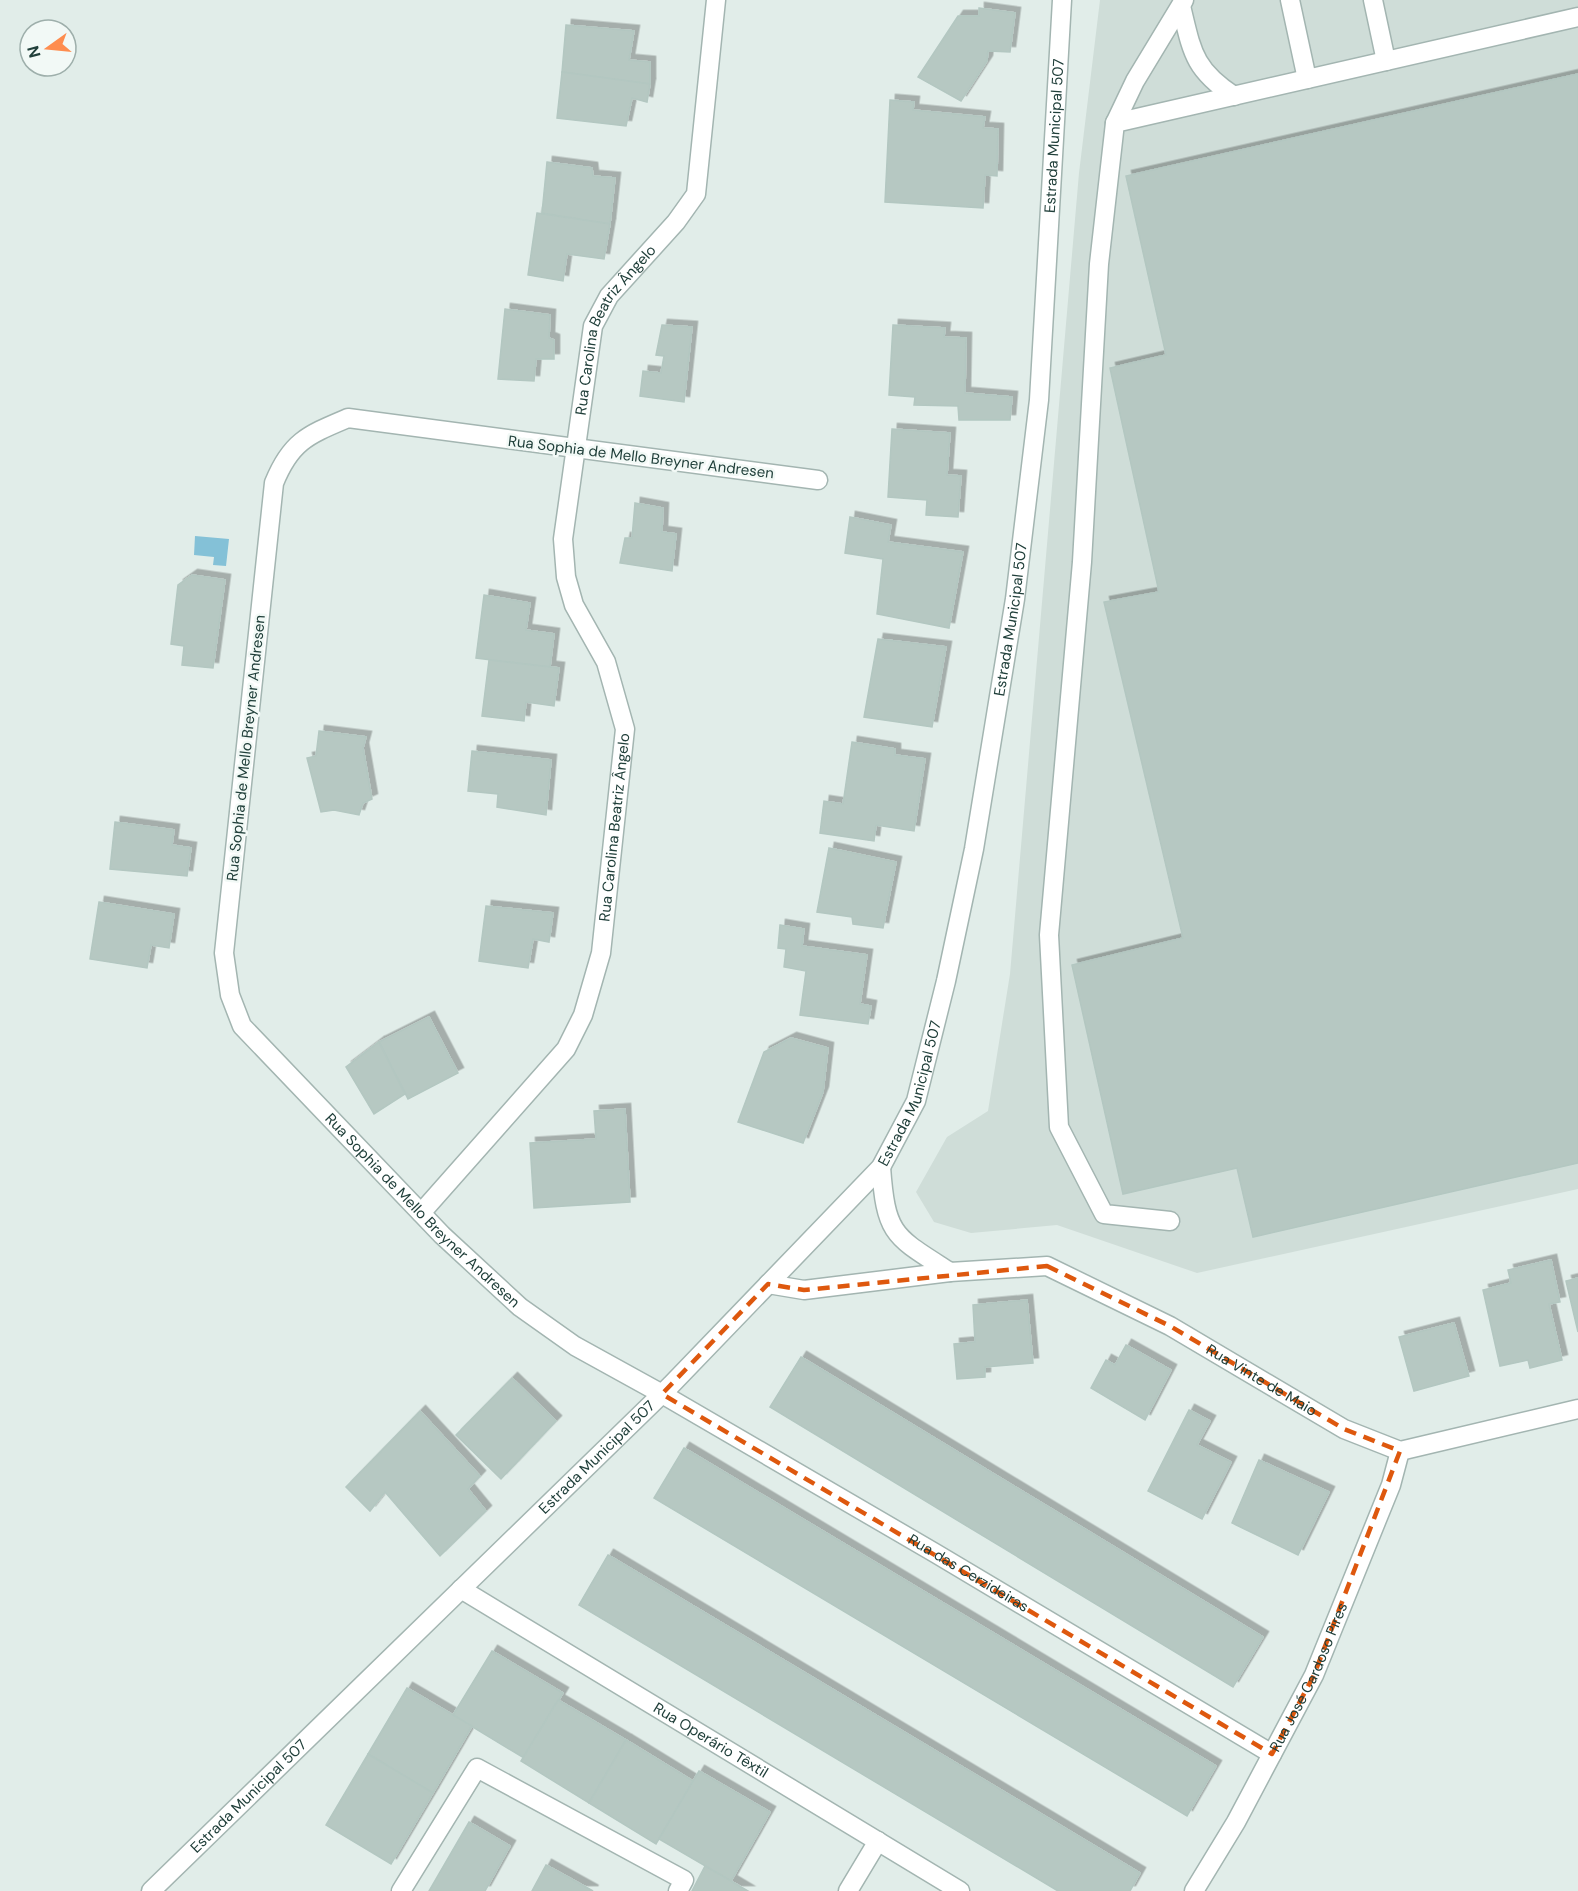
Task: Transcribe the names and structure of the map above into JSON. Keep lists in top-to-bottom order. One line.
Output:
{"streets":{"street":["Estrada Municipal 507","Rua Carolina Beatriz Ângelo","Rua Sophia de Mello Breyner Andresen","Rua Vinte de Maio","Rua das Cerzideiras","Rua José Cardoso Pires","Rua Operário Têxtil"]},"crossings":[["Estrada Municipal 507","Rua Sophia de Mello Breyner Andresen"],["Estrada Municipal 507","Rua Vinte de Maio"],["Estrada Municipal 507","Rua das Cerzideiras"],["Estrada Municipal 507","Rua Operário Têxtil"],["Rua Carolina Beatriz Ângelo","Rua Sophia de Mello Breyner Andresen"],["Rua Sophia de Mello Breyner Andresen","Rua das Cerzideiras"],["Rua Vinte de Maio","Rua José Cardoso Pires"],["Rua das Cerzideiras","Rua José Cardoso Pires"]],"north":"left"}
